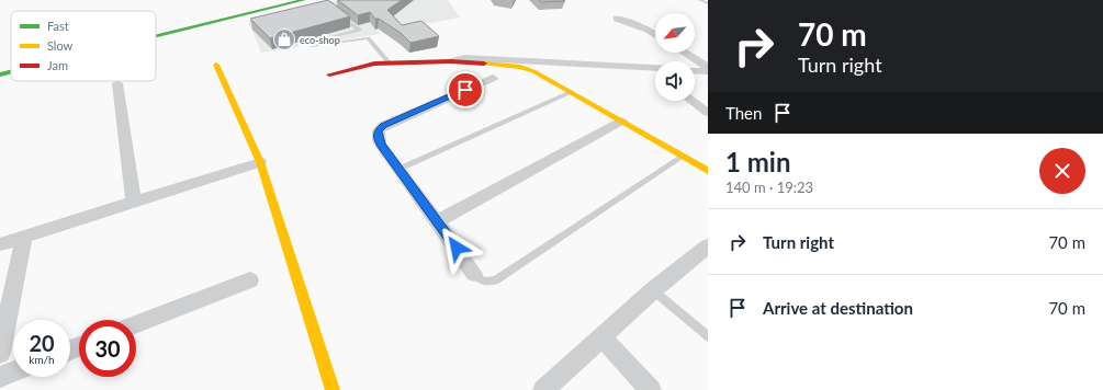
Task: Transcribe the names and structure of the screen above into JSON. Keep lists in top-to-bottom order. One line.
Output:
{"places":{"shop":["eco-shop"]},"legend":["Fast","Slow","Jam"],"north":"bottom left","page":{"turn":["70 m","Turn right"],"then":"Then","heading":["1 min","140 m · 19:23"],"list":[{"name":"Turn right","value":"70 m"},{"name":"Arrive at destination","value":"70 m"}],"speed":"20 km/h","limit":"30"}}
